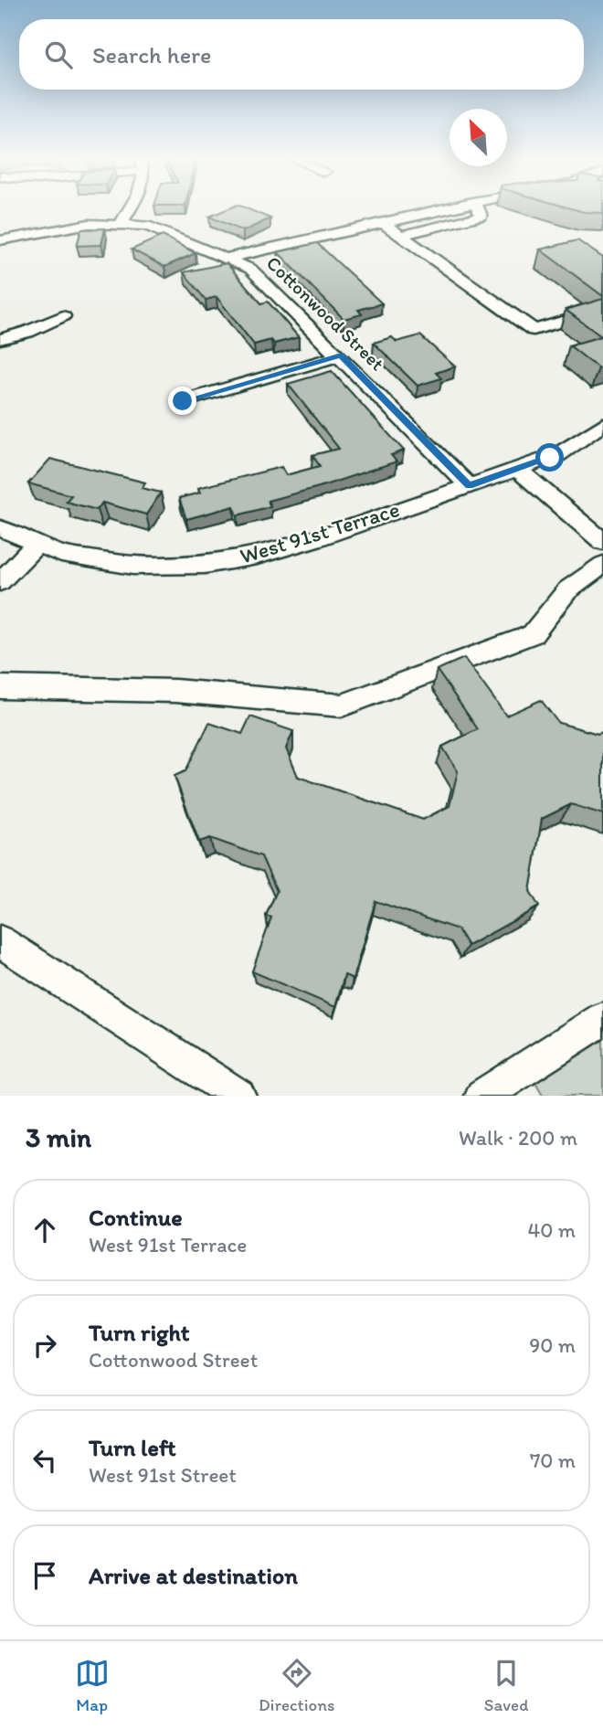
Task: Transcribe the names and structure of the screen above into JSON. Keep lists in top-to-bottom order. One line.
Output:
{"streets":{"street":["Cottonwood Street","West 91st Terrace"]},"crossings":[["Cottonwood Street","West 91st Terrace"]],"north":"top left","page":{"search":"Search here","heading":["3 min","Walk · 200 m"],"list":[["Continue","West 91st Terrace","40 m"],["Turn right","Cottonwood Street","90 m"],["Turn left","West 91st Street","70 m"],"Arrive at destination"],"nav":["Map","Directions","Saved"]}}
